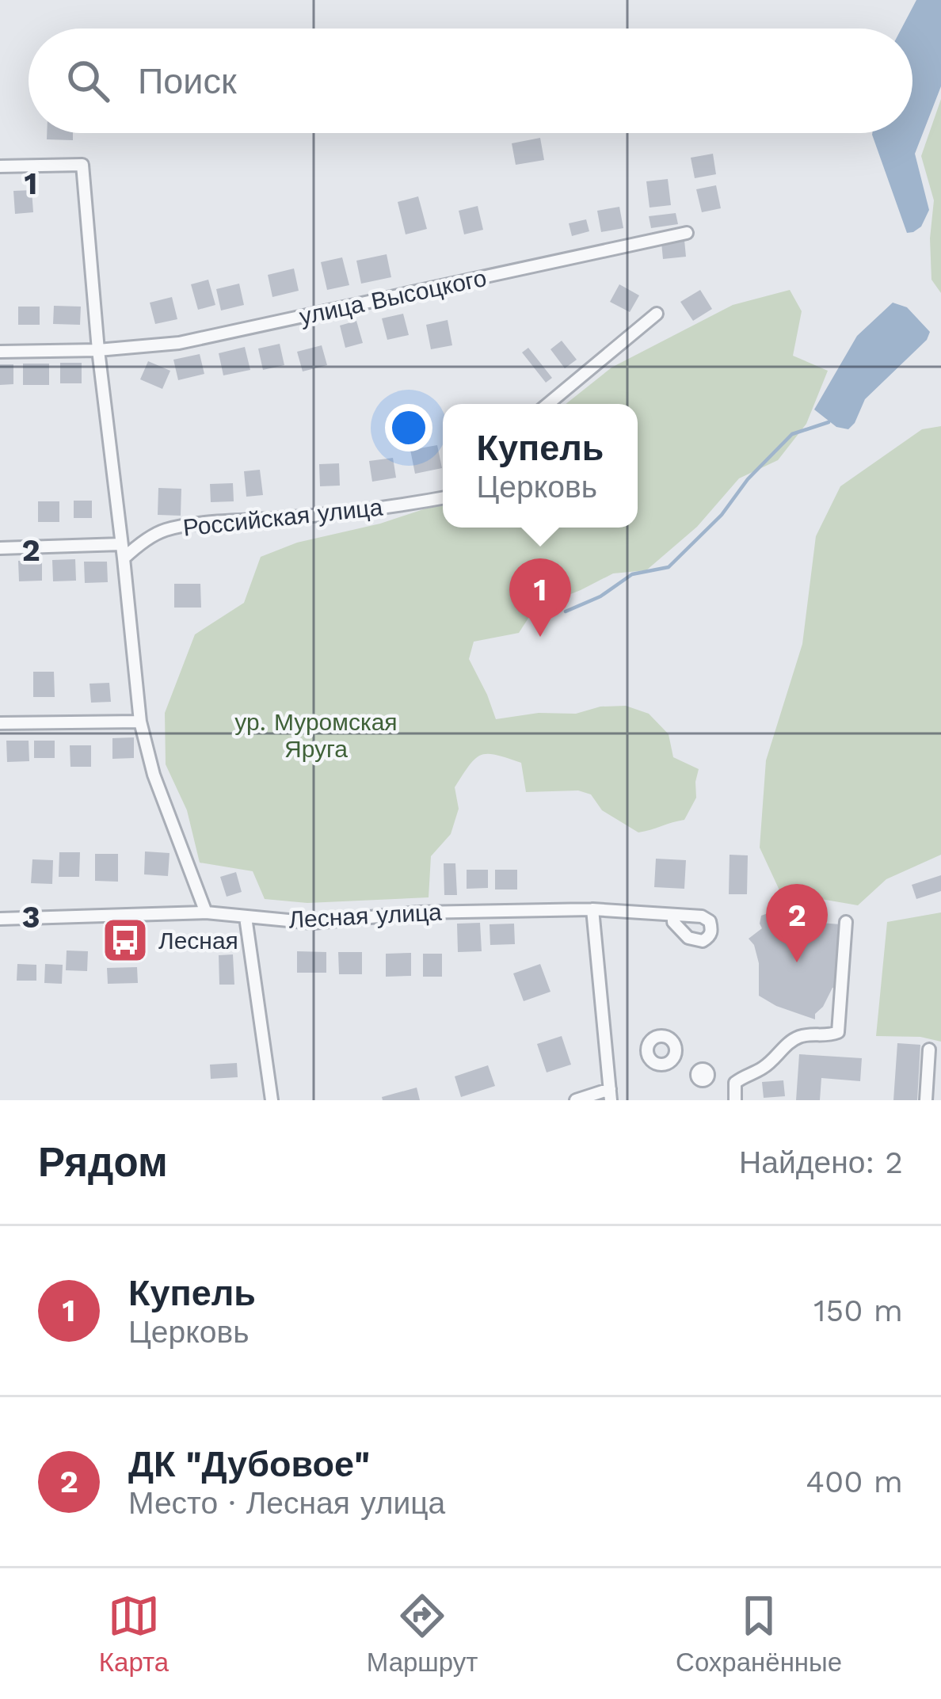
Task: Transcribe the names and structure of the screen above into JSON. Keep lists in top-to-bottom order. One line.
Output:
{"streets":{"street":["улица Высоцкого","Российская улица","Лесная улица"]},"parks":["ур. Муромская Яруга"],"places":{"bus stop":["Лесная"]},"page":{"search":"Поиск","popup":["Купель","Церковь"],"pins":["1","2"],"heading":["Рядом","Найдено: 2"],"list":[{"mark":"1","name":"Купель","note":"Церковь","value":"150 m"},{"mark":"2","name":"ДК \"Дубовое\"","note":"Место · Лесная улица","value":"400 m"}],"nav":["Карта","Маршрут","Сохранённые"]},"grid":{"rows":["1","2","3"]}}
